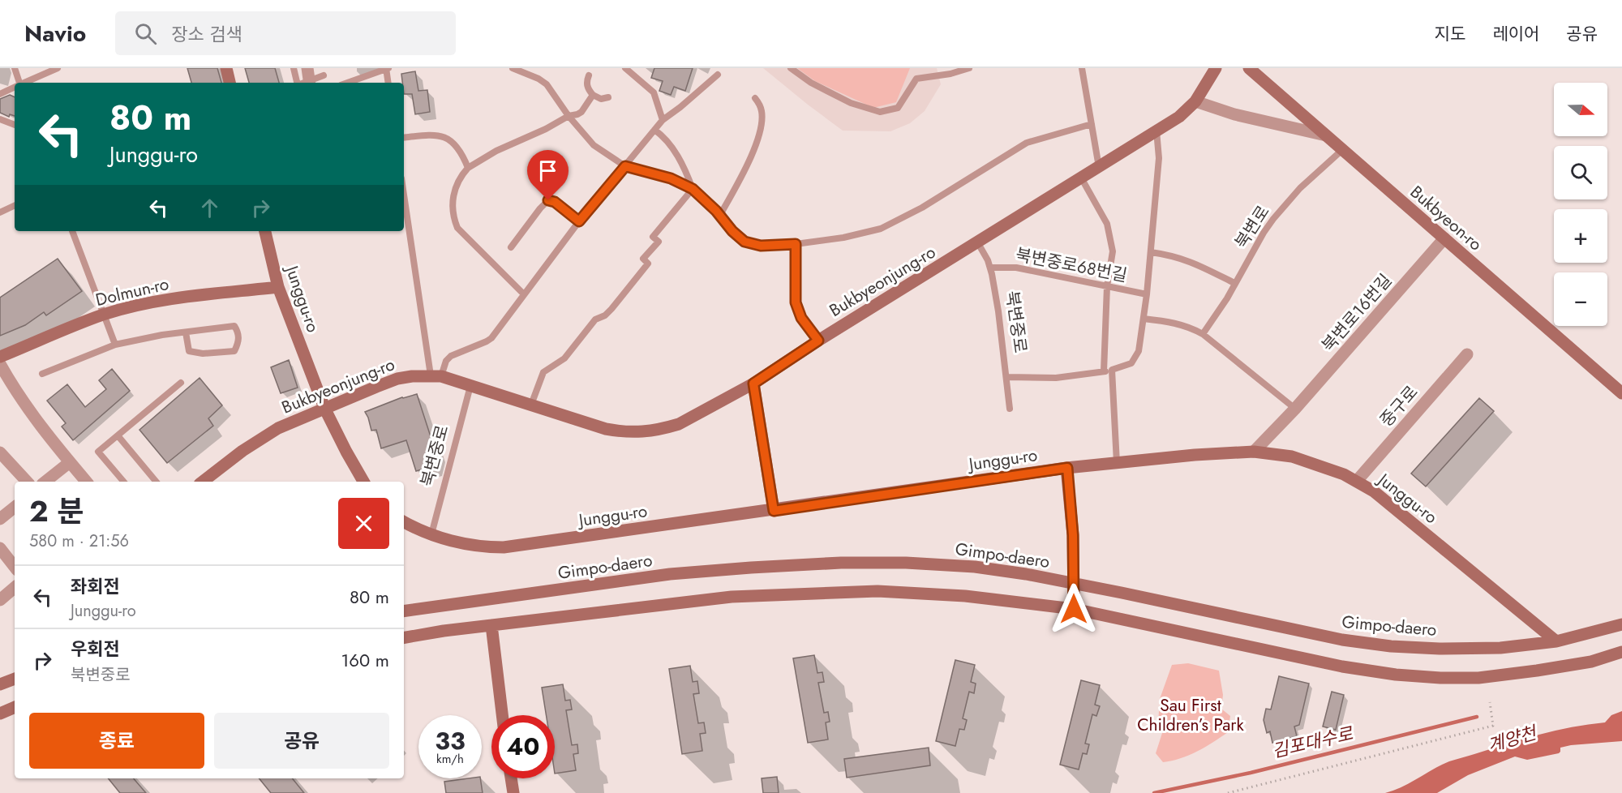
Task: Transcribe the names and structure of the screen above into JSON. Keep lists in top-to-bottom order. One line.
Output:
{"streets":{"street":["Bukbyeon-ro","Bukbyeonjung-ro","Dolmun-ro","Junggu-ro","북변로16번길","중구로","Gimpo-daero"],"lane":["북변로","북변중로68번길","북변중로"]},"crossings":[["Bukbyeon-ro","북변로"],["Bukbyeon-ro","북변로16번길"],["북변중로68번길","Bukbyeonjung-ro"],["북변중로68번길","북변중로"],["Bukbyeonjung-ro","Junggu-ro"],["Bukbyeonjung-ro","북변중로"],["Dolmun-ro","Junggu-ro"],["Junggu-ro","북변로16번길"],["Junggu-ro","북변중로"],["Junggu-ro","중구로"],["Junggu-ro","Gimpo-daero"]],"water":["계양천","김포대수로"],"parks":["Sau First Children’s Park"],"north":"right","page":{"header":"Navio","search":"장소 검색","nav":["지도","레이어","공유"],"map_buttons":["+","−"],"turn":["80 m","Junggu-ro"],"heading":["2 분","580 m · 21:56"],"list":[{"name":"좌회전","note":"Junggu-ro","value":"80 m"},{"name":"우회전","note":"북변중로","value":"160 m"}],"buttons":["종료","공유"],"speed":"33 km/h","limit":"40"}}
